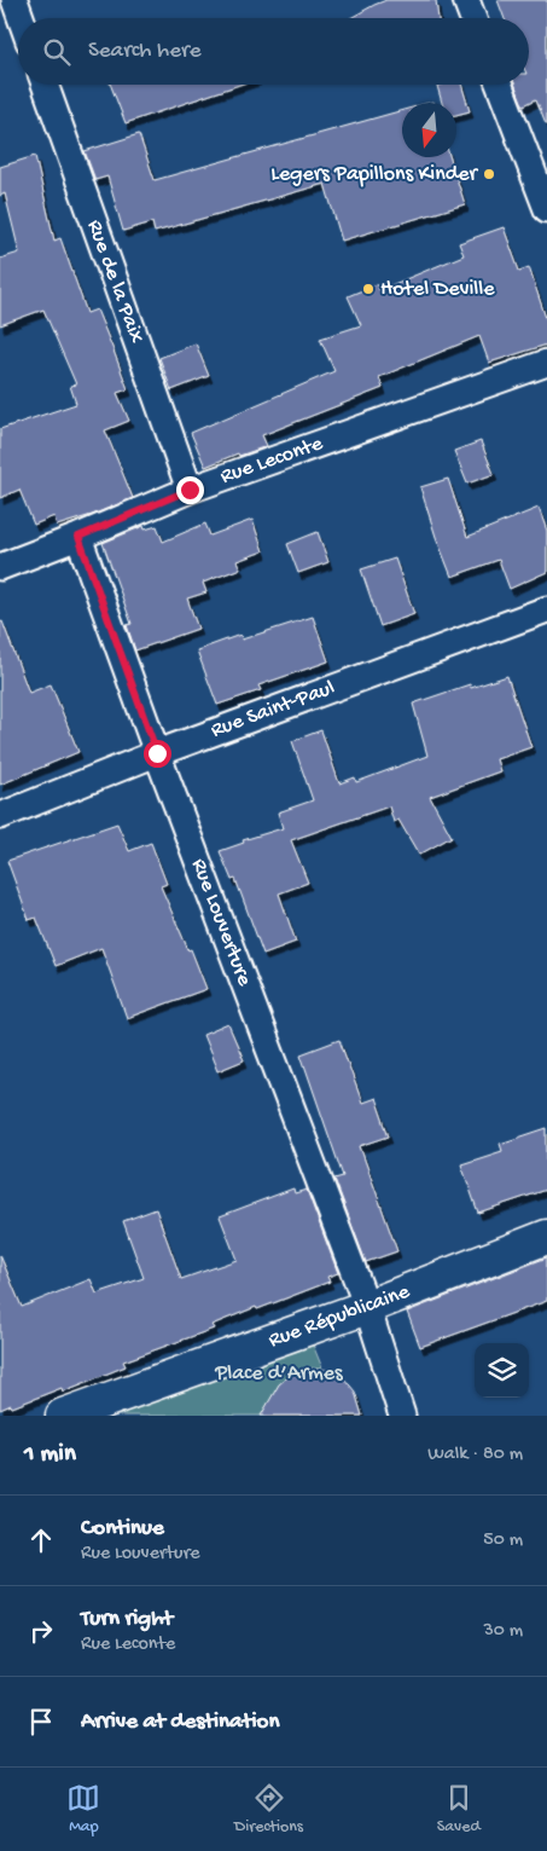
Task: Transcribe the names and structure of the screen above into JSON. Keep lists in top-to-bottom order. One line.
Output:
{"streets":{"street":["Rue de la Paix","Rue Leconte","Rue Saint-Paul","Rue Louverture","Rue Républicaine"]},"crossings":[["Rue de la Paix","Rue Leconte"],["Rue Leconte","Rue Louverture"],["Rue Saint-Paul","Rue Louverture"],["Rue Louverture","Rue Républicaine"]],"parks":["Place d’Armes"],"places":["Legers Papillons Kinder","Hotel Deville"],"north":"bottom","page":{"search":"Search here","heading":["1 min","Walk · 80 m"],"list":[["Continue","Rue Louverture","50 m"],["Turn right","Rue Leconte","30 m"],"Arrive at destination"],"nav":["Map","Directions","Saved"]}}
